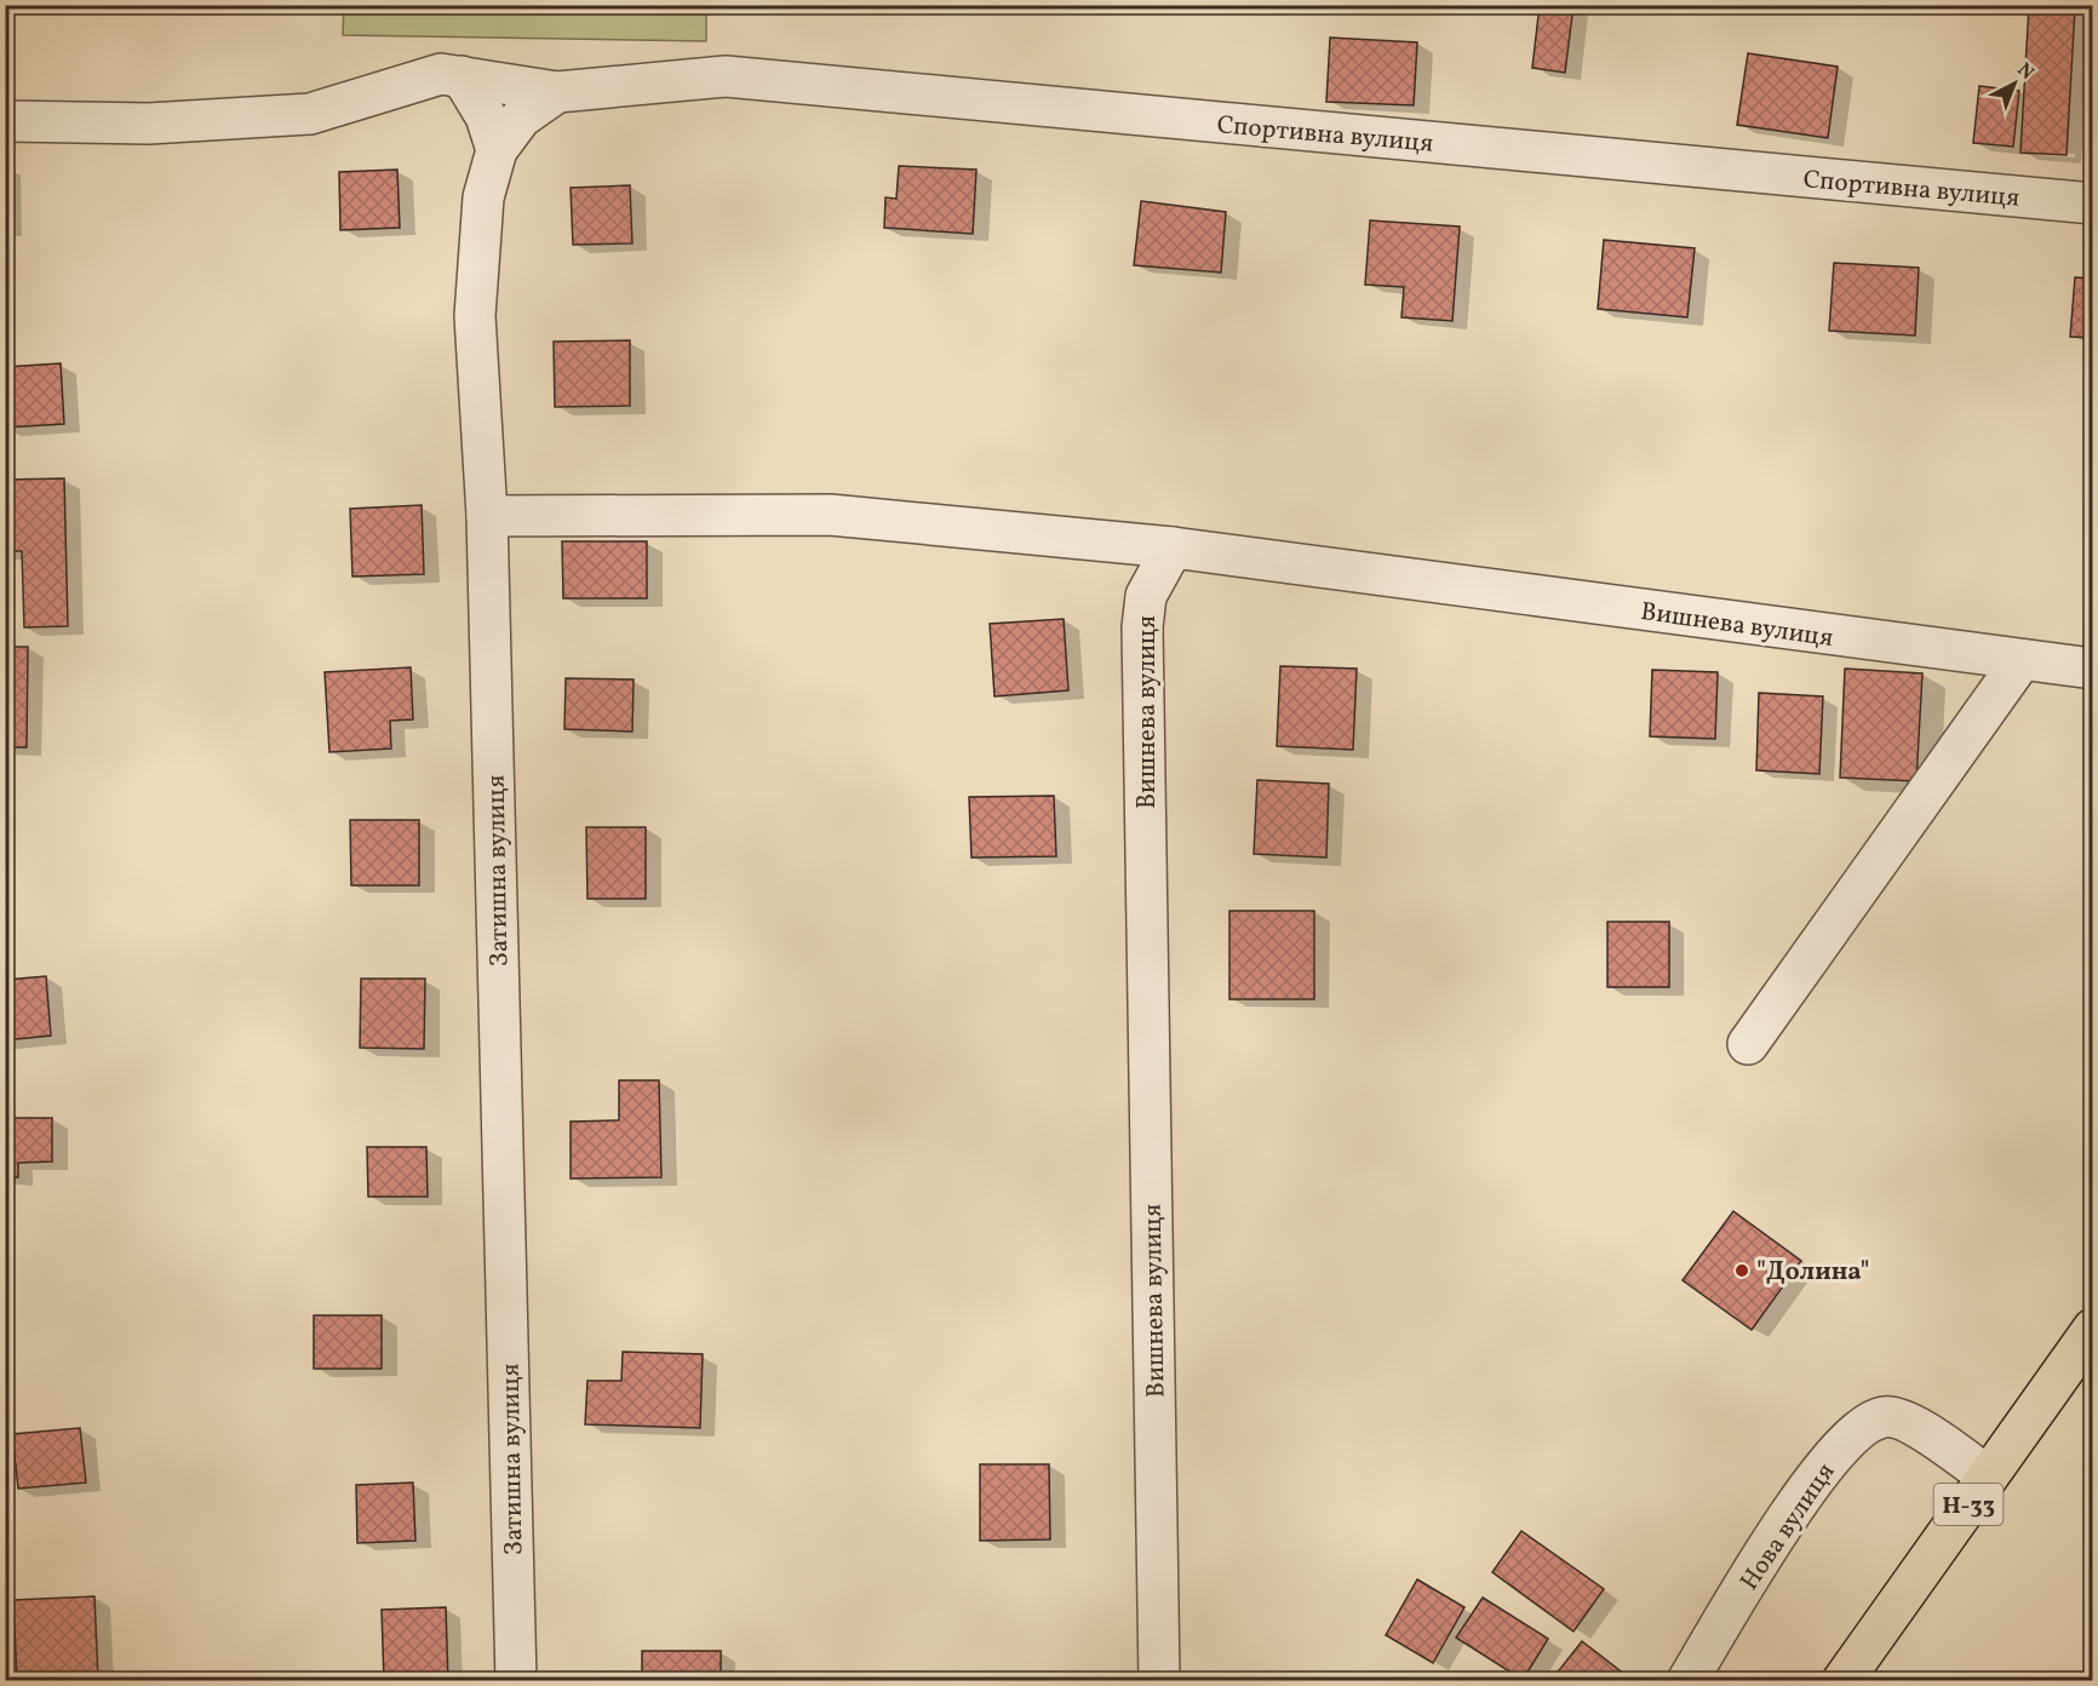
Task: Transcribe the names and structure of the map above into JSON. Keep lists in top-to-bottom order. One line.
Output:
{"streets":{"main road":["Н-33"],"street":["Спортивна вулиця","Вишнева вулиця","Затишна вулиця","Нова вулиця"]},"crossings":[["Спортивна вулиця","Затишна вулиця"],["Н-33","Нова вулиця"]],"places":["\"Долина\""],"north":"top right"}
